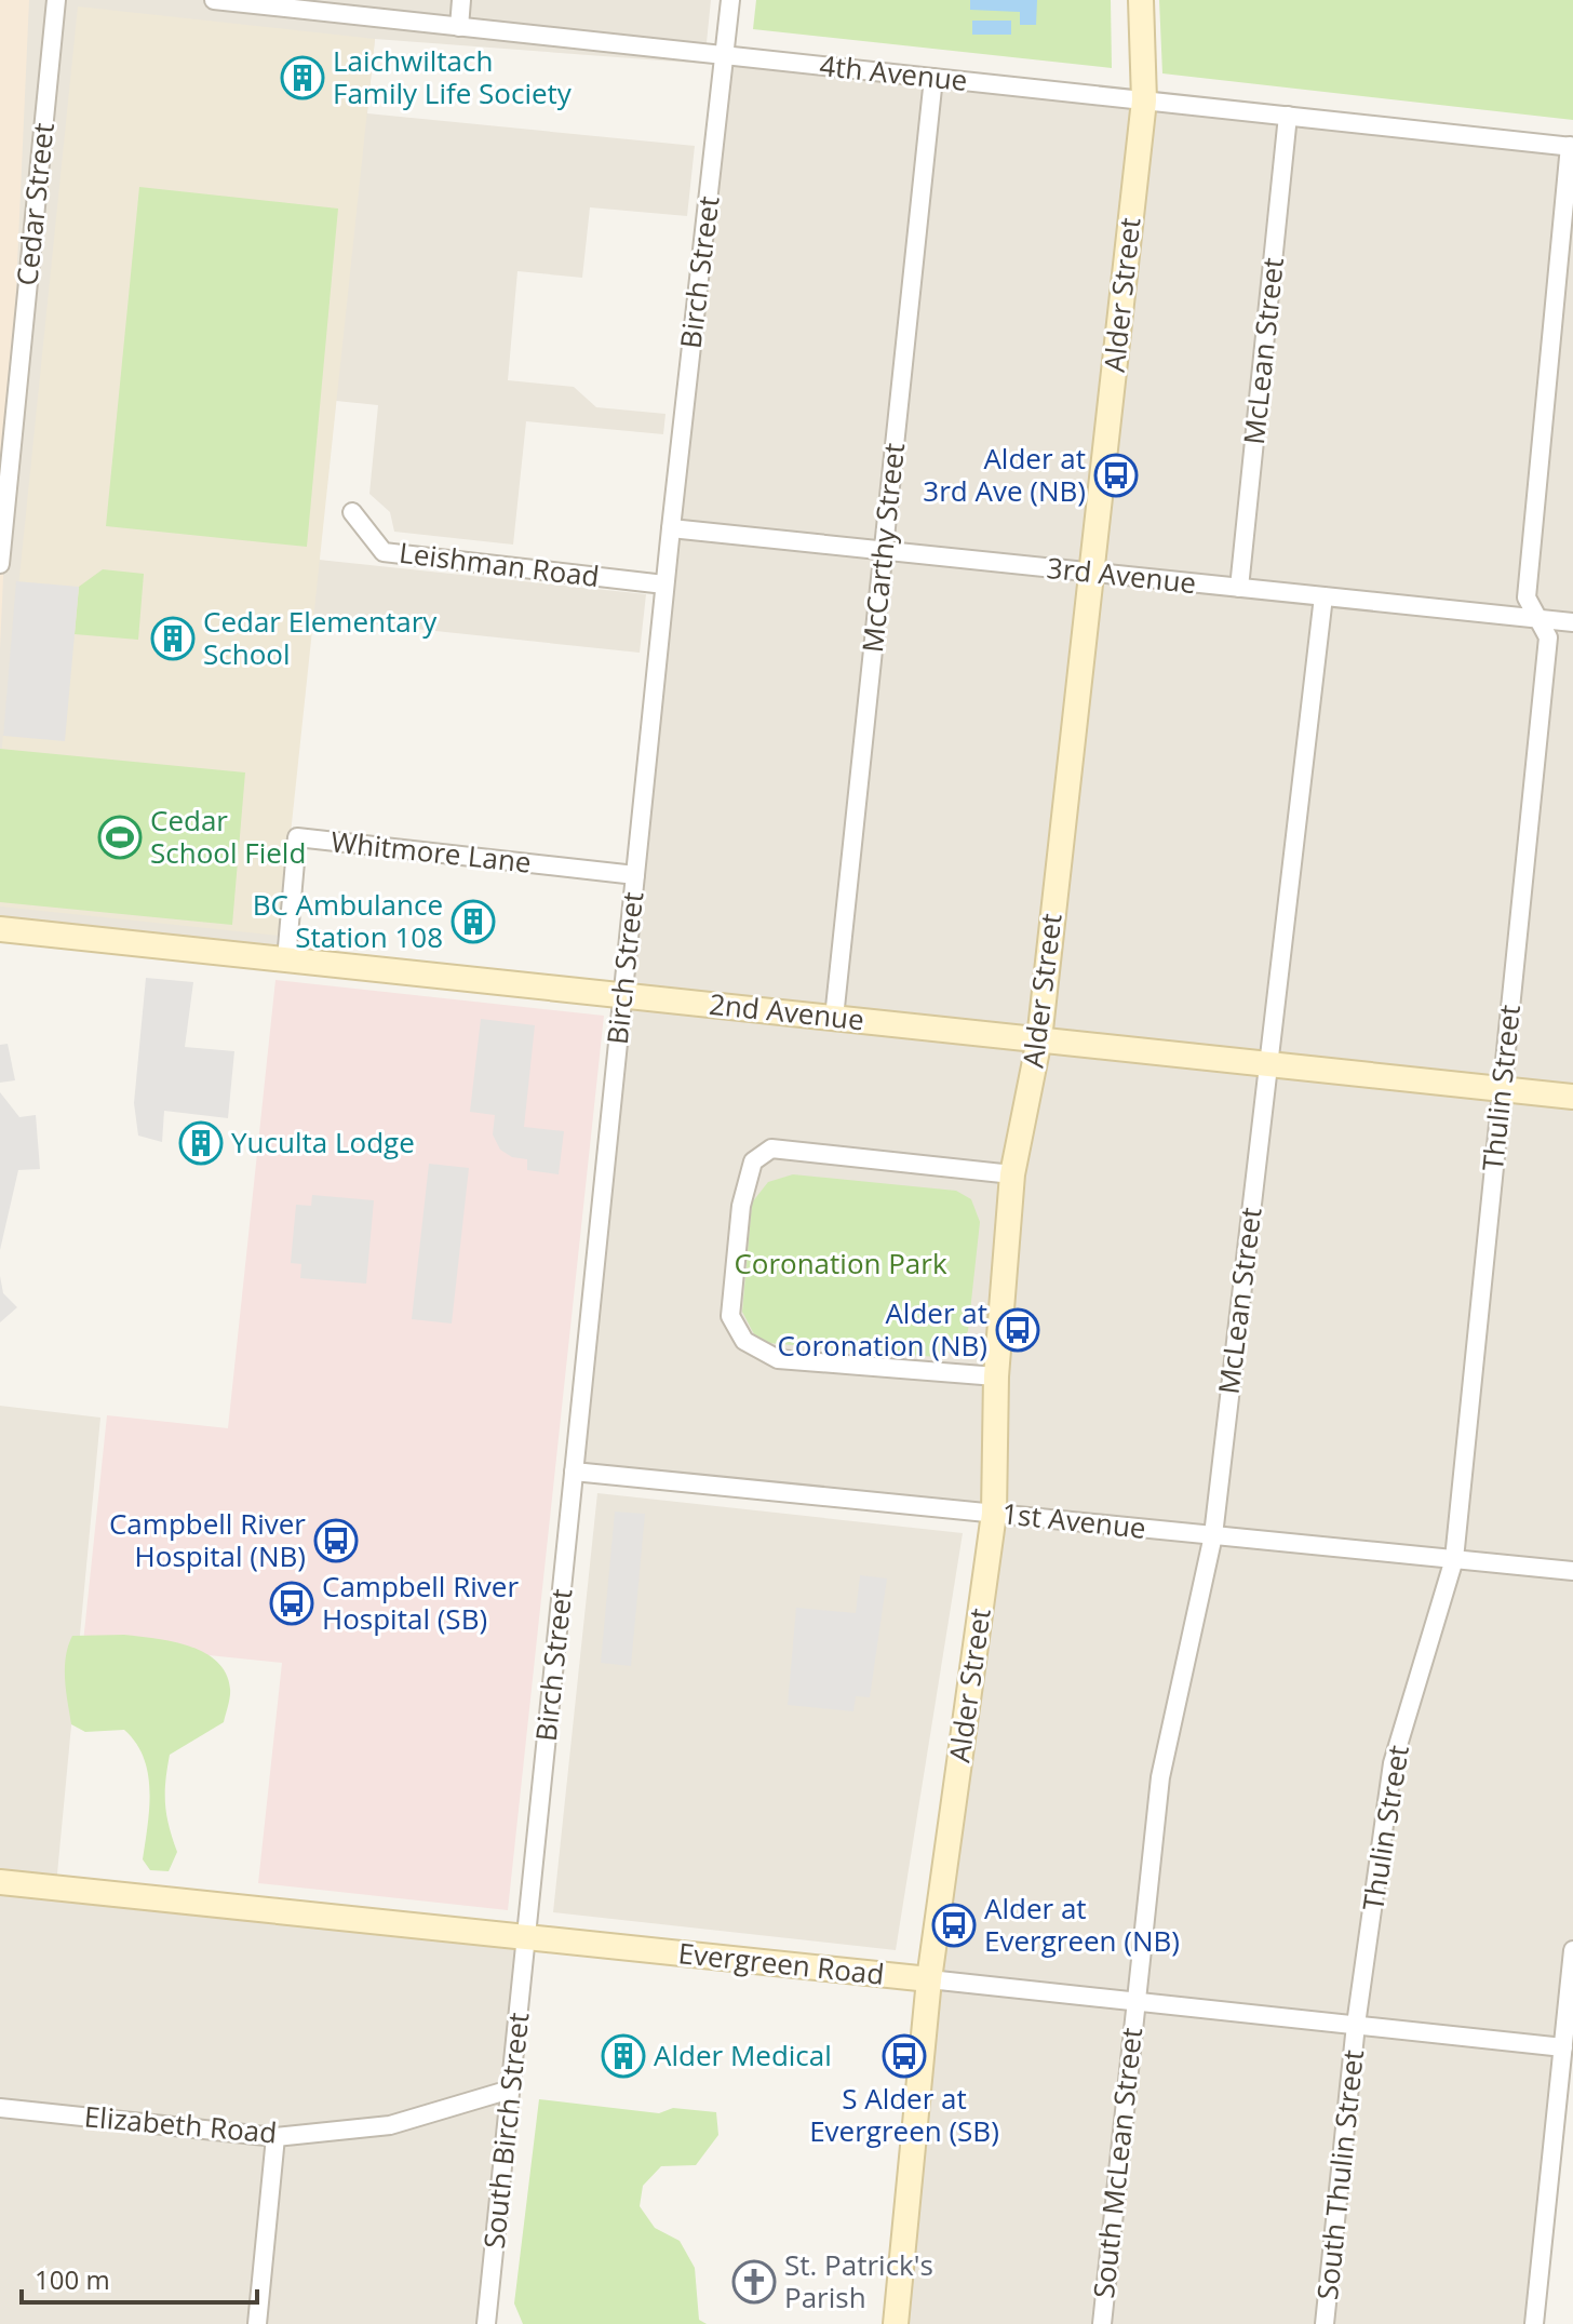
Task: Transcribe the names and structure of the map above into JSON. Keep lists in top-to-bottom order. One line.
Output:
{"streets":{"street":["4th Avenue","Cedar Street","Birch Street","Alder Street","McLean Street","McCarthy Street","Leishman Road","3rd Avenue","Whitmore Lane","2nd Avenue","Thulin Street","1st Avenue","Evergreen Road","Elizabeth Road","South Birch Street","South McLean Street","South Thulin Street"]},"crossings":[["4th Avenue","Birch Street"],["4th Avenue","Alder Street"],["4th Avenue","McLean Street"],["4th Avenue","McCarthy Street"],["4th Avenue","Thulin Street"],["Birch Street","Leishman Road"],["Birch Street","3rd Avenue"],["Birch Street","Whitmore Lane"],["Birch Street","2nd Avenue"],["Birch Street","1st Avenue"],["Birch Street","Evergreen Road"],["Birch Street","South Birch Street"],["Alder Street","3rd Avenue"],["Alder Street","2nd Avenue"],["Alder Street","1st Avenue"],["Alder Street","Evergreen Road"],["McLean Street","3rd Avenue"],["McLean Street","2nd Avenue"],["McLean Street","1st Avenue"],["McLean Street","Evergreen Road"],["McLean Street","South McLean Street"],["McCarthy Street","3rd Avenue"],["McCarthy Street","2nd Avenue"],["3rd Avenue","Thulin Street"],["Whitmore Lane","2nd Avenue"],["2nd Avenue","Thulin Street"],["Thulin Street","1st Avenue"],["Thulin Street","Evergreen Road"],["Thulin Street","South Thulin Street"],["Evergreen Road","South Birch Street"],["Evergreen Road","South McLean Street"],["Evergreen Road","South Thulin Street"],["Elizabeth Road","South Birch Street"]],"parks":["Coronation Park"],"places":{"building":["Laichwiltach Family Life Society","Cedar Elementary School","BC Ambulance Station 108","Yuculta Lodge","Alder Medical"],"bus stop":["Alder at 3rd Ave (NB)","Alder at Coronation (NB)","Campbell River Hospital (NB)","Campbell River Hospital (SB)","Alder at Evergreen (NB)","S Alder at Evergreen (SB)"],"sports":["Cedar School Field"],"church":["St. Patrick's Parish"]},"scale_bar":"100 m"}
